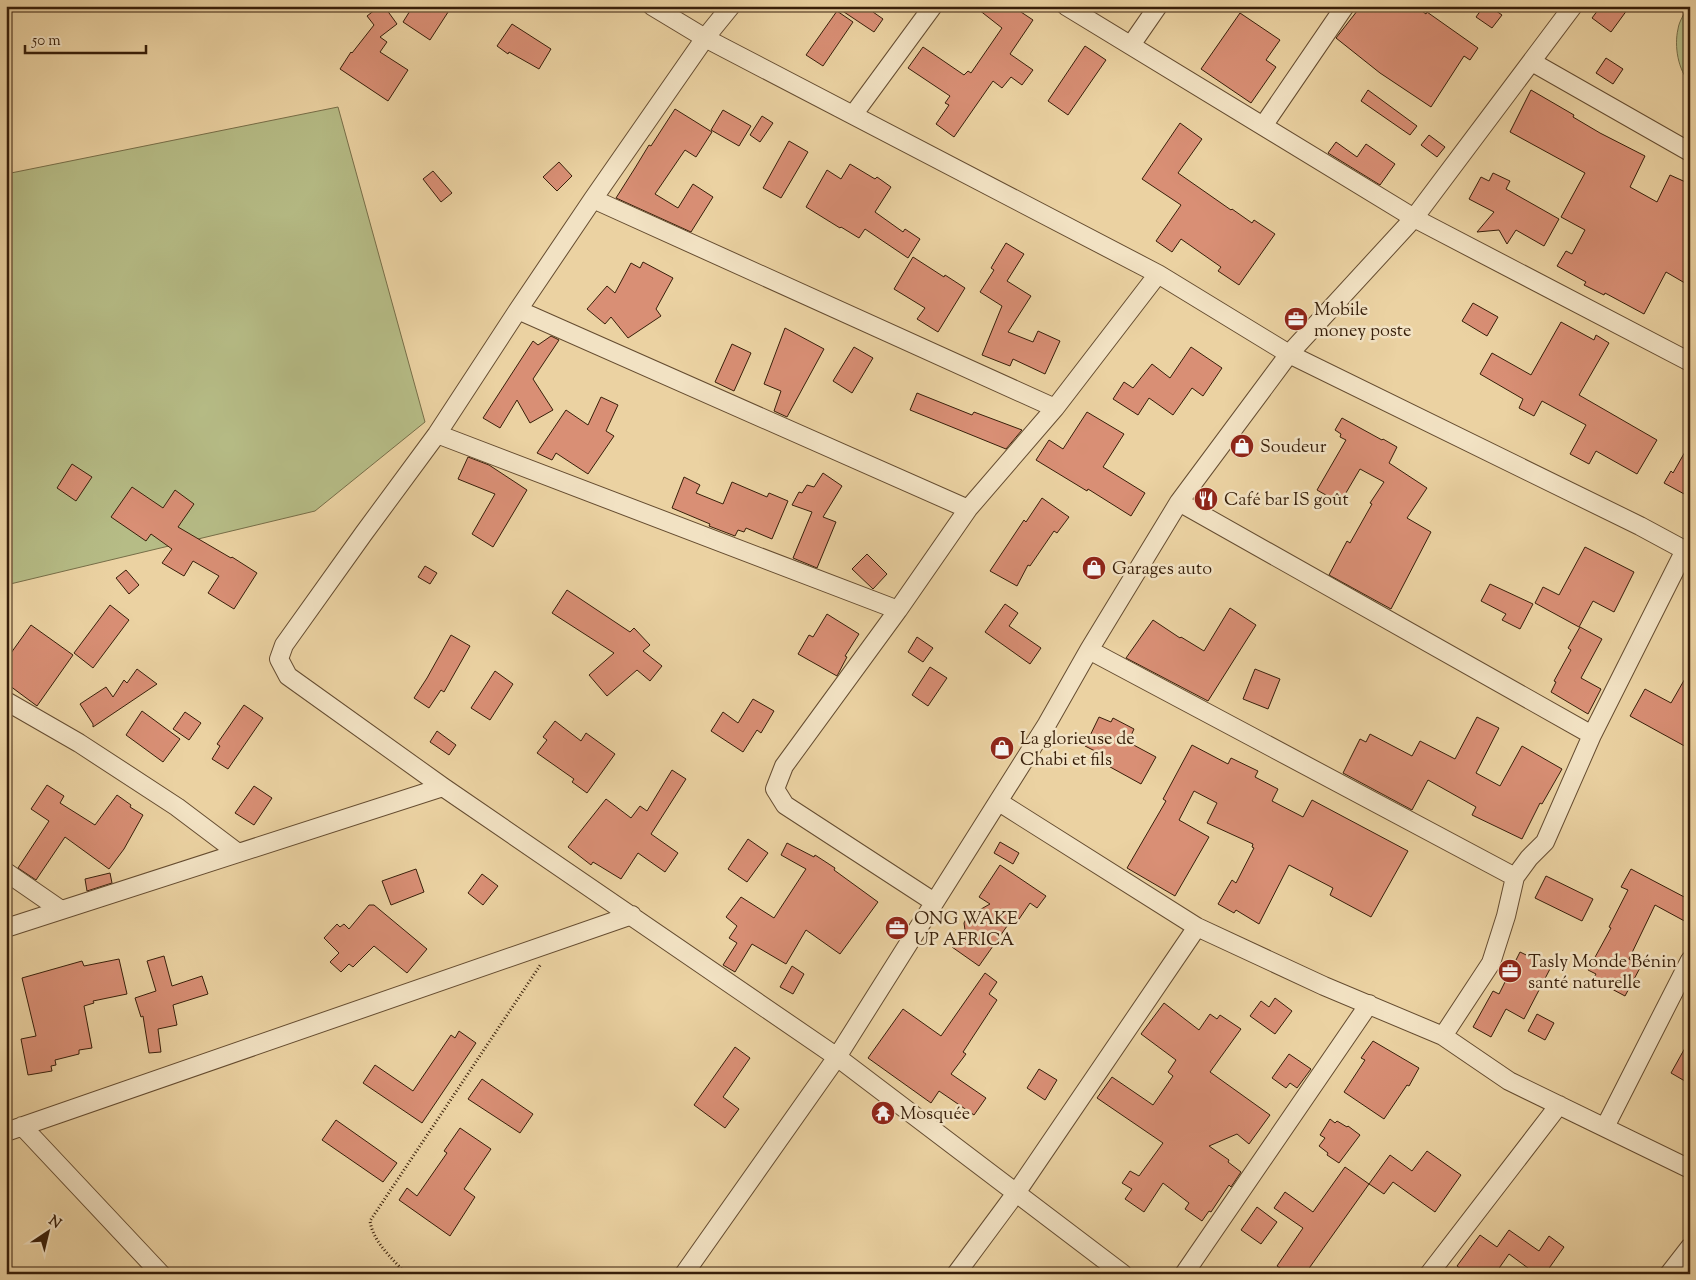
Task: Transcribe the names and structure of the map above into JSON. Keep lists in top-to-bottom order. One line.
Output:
{"places":{"office":["Mobile money poste","ONG WAKE UP AFRICA","Tasly Monde Bénin santé naturelle"],"shop":["Soudeur","Garages auto","La glorieuse de Chabi et fils"],"restaurant":["Café bar IS goût"],"temple":["Mosquée"]},"scale_bar":"50 m","north":"top right"}
